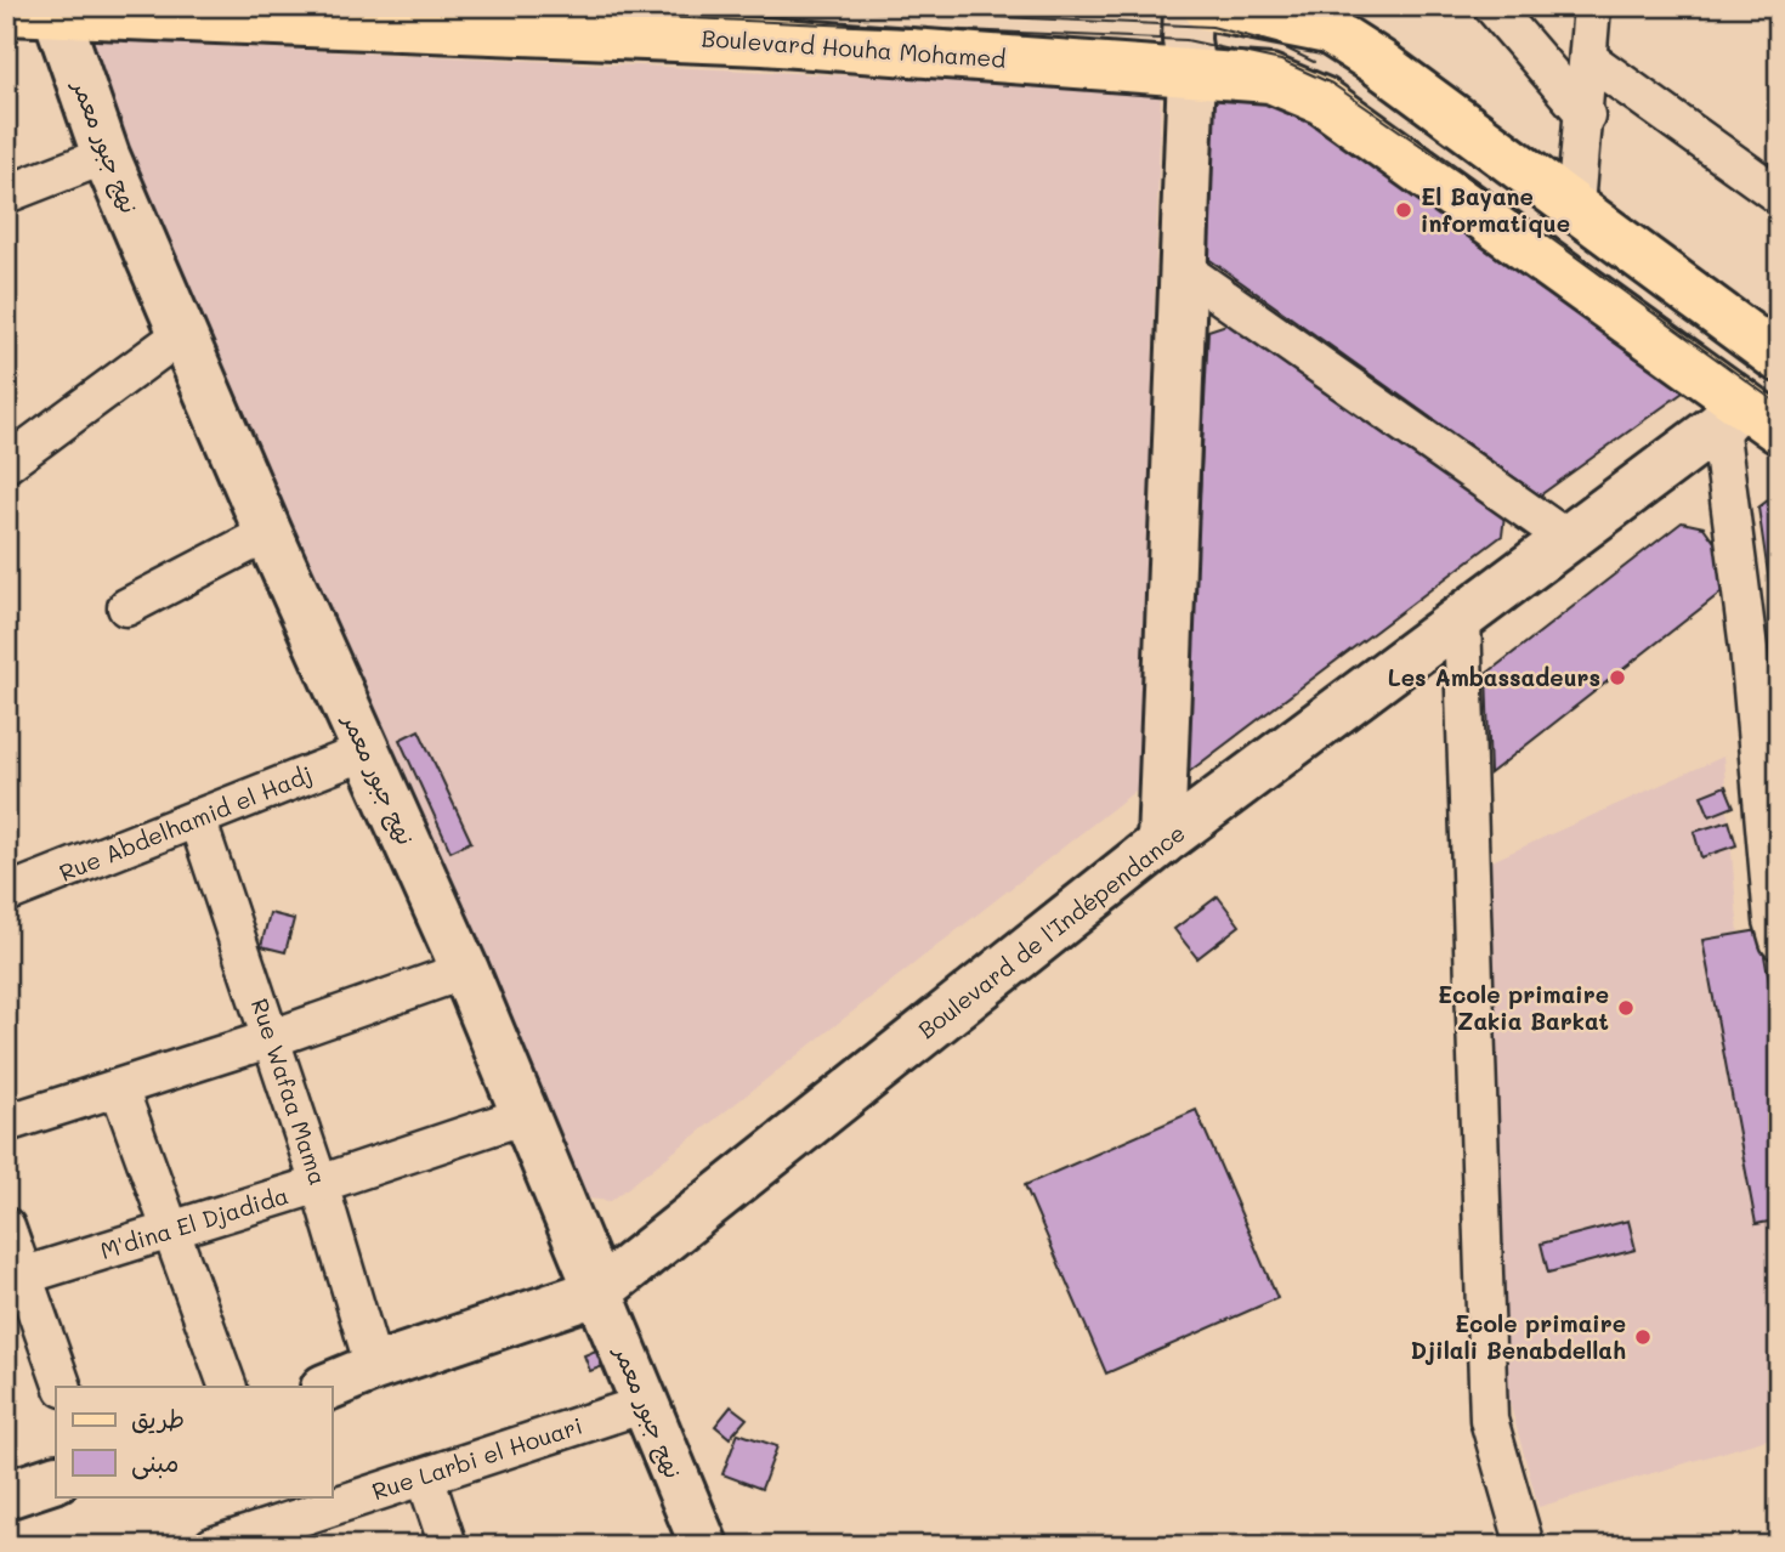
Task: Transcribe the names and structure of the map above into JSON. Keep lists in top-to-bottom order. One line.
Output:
{"streets":{"main road":["Boulevard Houha Mohamed"],"street":["نهج جبور معمر","Rue Abdelhamid el Hadj","Boulevard de l'Indépendance","Rue Wafaa Mama","M'dina El Djadida","Rue Larbi el Houari"]},"crossings":[["Boulevard Houha Mohamed","نهج جبور معمر"],["Boulevard Houha Mohamed","Boulevard de l'Indépendance"],["نهج جبور معمر","Rue Abdelhamid el Hadj"],["نهج جبور معمر","Boulevard de l'Indépendance"],["نهج جبور معمر","M'dina El Djadida"],["نهج جبور معمر","Rue Larbi el Houari"],["Rue Abdelhamid el Hadj","Rue Wafaa Mama"],["Boulevard de l'Indépendance","Rue Wafaa Mama"],["Rue Wafaa Mama","M'dina El Djadida"]],"places":["El Bayane informatique","Les Ambassadeurs","Ecole primaire Zakia Barkat","Ecole primaire Djilali Benabdellah"],"legend":["طريق","مبنى"]}
